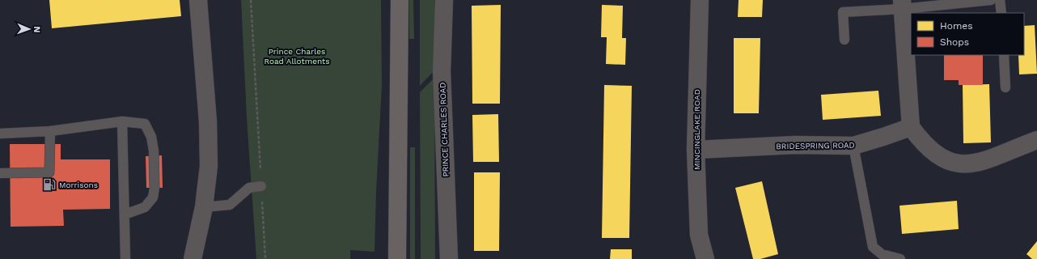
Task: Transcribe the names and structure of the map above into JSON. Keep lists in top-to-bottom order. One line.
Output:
{"streets":{"street":["PRINCE CHARLES ROAD","MINCINGLAKE ROAD","BRIDESPRING ROAD"]},"crossings":[["MINCINGLAKE ROAD","BRIDESPRING ROAD"]],"parks":["Prince Charles Road Allotments"],"places":{"fuel station":["Morrisons"]},"legend":["Homes","Shops"],"north":"right"}
